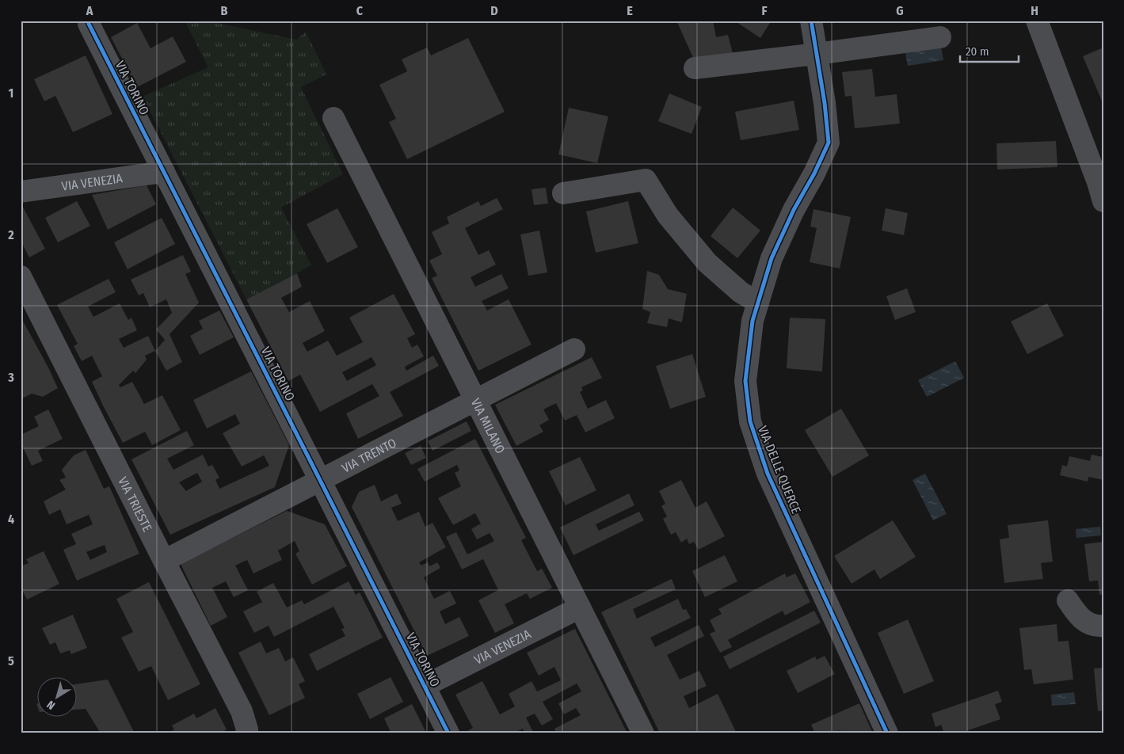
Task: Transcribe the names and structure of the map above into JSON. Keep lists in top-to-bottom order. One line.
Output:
{"streets":{"street":["VIA TORINO","VIA VENEZIA","VIA MILANO","VIA TRENTO","VIA DELLE QUERCE","VIA TRIESTE"]},"crossings":[["VIA TORINO","VIA VENEZIA"],["VIA TORINO","VIA TRENTO"],["VIA VENEZIA","VIA MILANO"],["VIA MILANO","VIA TRENTO"],["VIA TRENTO","VIA TRIESTE"]],"scale_bar":"20 m","north":"bottom left","grid":{"columns":["A","B","C","D","E","F","G","H"],"rows":["1","2","3","4","5"]}}
